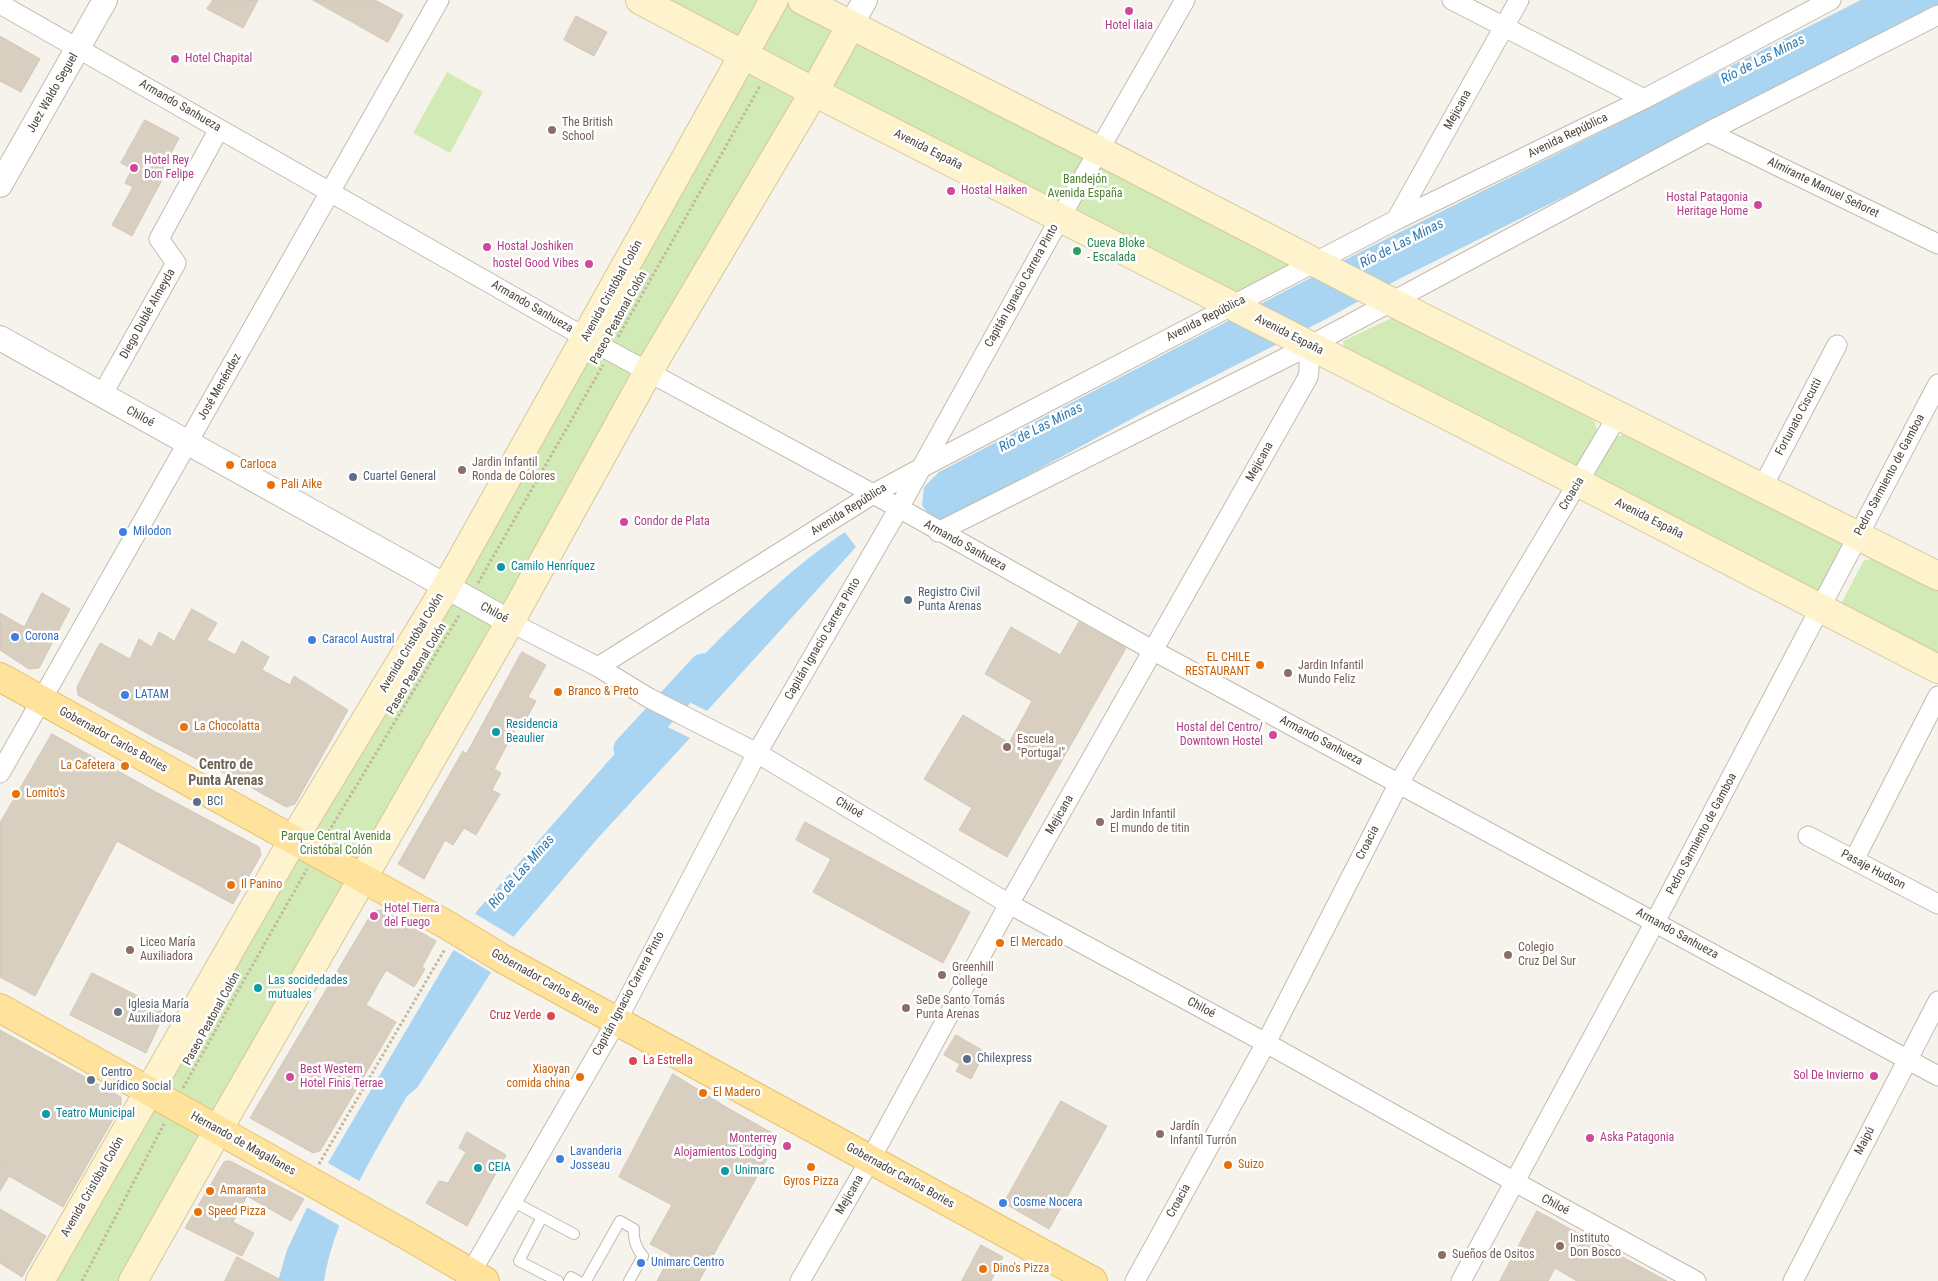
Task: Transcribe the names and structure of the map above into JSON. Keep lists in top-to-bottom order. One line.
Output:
{"streets":{"main road":["Avenida España","Avenida Cristóbal Colón","Gobernador Carlos Bories","Hernando de Magallanes"],"street":["Juez Waldo Seguel","Armando Sanhueza","Mejicana","Avenida República","Almirante Manuel Señoret","Capitán Ignacio Carrera Pinto","Diego Dublé Almeyda","José Menéndez","Chiloé","Fortunato Ciscutti","Pedro Sarmiento de Gamboa","Croacia","Pasaje Hudson","Maipú"],"path":["Paseo Peatonal Colón"]},"crossings":[["Juez Waldo Seguel","Armando Sanhueza"],["Armando Sanhueza","Mejicana"],["Armando Sanhueza","Avenida República"],["Armando Sanhueza","Capitán Ignacio Carrera Pinto"],["Armando Sanhueza","Avenida Cristóbal Colón"],["Armando Sanhueza","Diego Dublé Almeyda"],["Armando Sanhueza","Paseo Peatonal Colón"],["Armando Sanhueza","José Menéndez"],["Armando Sanhueza","Pedro Sarmiento de Gamboa"],["Armando Sanhueza","Croacia"],["Armando Sanhueza","Maipú"],["Mejicana","Avenida República"],["Mejicana","Avenida España"],["Mejicana","Chiloé"],["Mejicana","Gobernador Carlos Bories"],["Avenida República","Avenida España"],["Avenida República","Capitán Ignacio Carrera Pinto"],["Avenida República","Chiloé"],["Avenida España","Capitán Ignacio Carrera Pinto"],["Avenida España","Avenida Cristóbal Colón"],["Avenida España","Paseo Peatonal Colón"],["Avenida España","Pedro Sarmiento de Gamboa"],["Avenida España","Croacia"],["Capitán Ignacio Carrera Pinto","Chiloé"],["Capitán Ignacio Carrera Pinto","Gobernador Carlos Bories"],["Capitán Ignacio Carrera Pinto","Hernando de Magallanes"],["Avenida Cristóbal Colón","Paseo Peatonal Colón"],["Avenida Cristóbal Colón","Chiloé"],["Avenida Cristóbal Colón","Gobernador Carlos Bories"],["Avenida Cristóbal Colón","Hernando de Magallanes"],["Diego Dublé Almeyda","Chiloé"],["Paseo Peatonal Colón","Chiloé"],["Paseo Peatonal Colón","Gobernador Carlos Bories"],["Paseo Peatonal Colón","Hernando de Magallanes"],["José Menéndez","Chiloé"],["José Menéndez","Gobernador Carlos Bories"],["Chiloé","Pedro Sarmiento de Gamboa"],["Chiloé","Croacia"]],"districts":["Centro de Punta Arenas"],"water":["Río de Las Minas"],"parks":["Bandejón Avenida España","Parque Central Avenida Cristóbal Colón"],"places":["Hotel ilaia","Hotel Chapital","The British School","Hotel Rey Don Felipe","Hostal Haiken","Hostal Patagonia Heritage Home","Hostal Joshiken","Cueva Bloke - Escalada","hostel Good Vibes","CarIoca","Jardin Infantil Ronda de Colores","Cuartel General","Pali Aike","Condor de Plata","Milodon","Camilo Henríquez","Registro Civil Punta Arenas","Corona","Caracol Austral","EL CHILE RESTAURANT","Jardin Infantil Mundo Feliz","Branco & Preto","LATAM","La Chocolatta","Residencia Beaulier","Hostal del Centro/ Downtown Hostel","Escuela \"Portugal\"","La Cafetera","Lomito's","BCI","Jardin Infantil El mundo de titin","Il Panino","Hotel Tierra del Fuego","El Mercado","Liceo María Auxiliadora","Colegio Cruz Del Sur","Greenhill College","Las socidedades mutuales","SeDe Santo Tomás Punta Arenas","Iglesia María Auxiliadora","Cruz Verde","Chilexpress","La Estrella","Sol De Invierno","Best Western Hotel Finis Terrae","Xiaoyan comida china","Centro Jurídico Social","El Madero","Teatro Municipal","Jardín Infantíl Turrón","Aska Patagonia","Monterrey Alojamientos Lodging","Lavanderia Josseau","Suizo","Gyros Pizza","CEIA","Unimarc","Amaranta","Cosme Nocera","Speed Pizza","Instituto Don Bosco","Sueños de Ositos","Unimarc Centro","Dino's Pizza"]}
